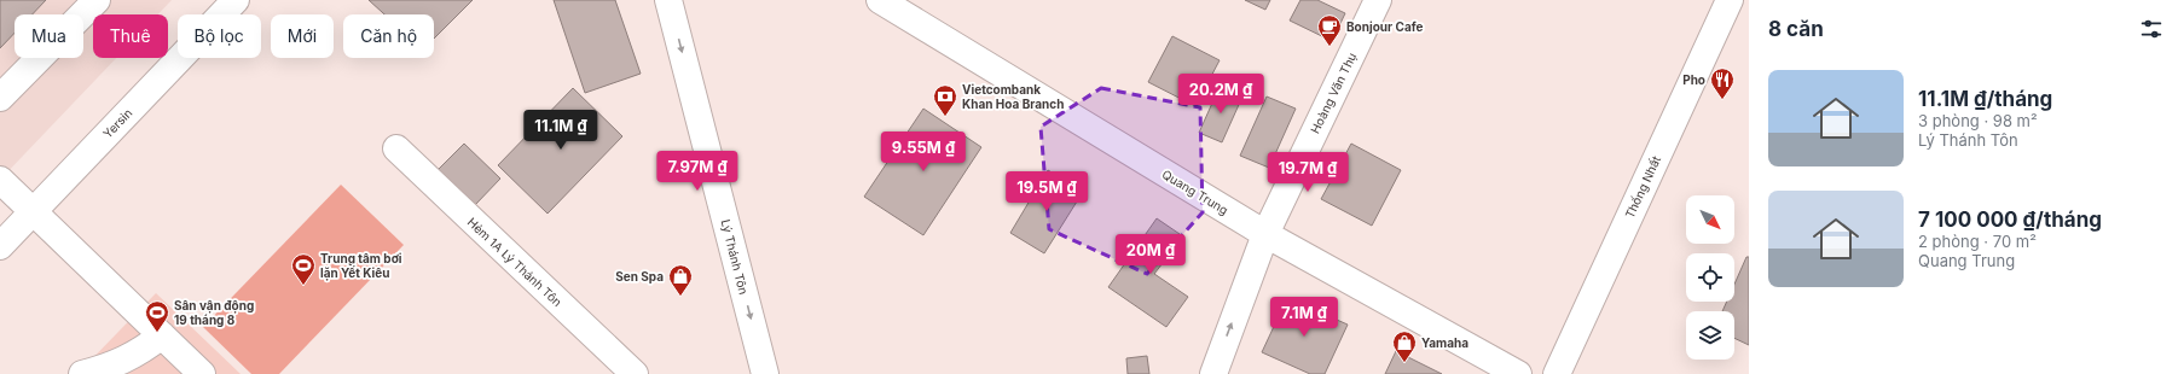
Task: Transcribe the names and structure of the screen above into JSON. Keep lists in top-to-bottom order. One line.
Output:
{"streets":{"street":["Hoàng Văn Thụ","Yersin","Thống Nhất","Quang Trung","Lý Thánh Tôn","Hẻm 1A Lý Thánh Tôn"]},"crossings":[["Hoàng Văn Thụ","Quang Trung"]],"one_way":["Hoàng Văn Thụ","Lý Thánh Tôn"],"places":{"cafe":["Bonjour Cafe"],"restaurant":["Pho"],"bank":["Vietcombank Khan Hoa Branch"],"sports":["Trung tâm bơi lặn Yết Kiêu","Sân vận động 19 tháng 8"],"shop":["Sen Spa","Yamaha"]},"north":"bottom right","page":{"heading":"8 căn","chip":["Mua","Thuê","Bộ lọc","Mới","Căn hộ"],"list":[{"name":"11.1M ₫/tháng","note":"3 phòng · 98 m² · Lý Thánh Tôn"},{"name":"7 100 000 ₫/tháng","note":"2 phòng · 70 m² · Quang Trung"}],"price":["20.2M ₫","11.1M ₫","9.55M ₫","7.97M ₫","19.7M ₫","19.5M ₫","20M ₫","7.1M ₫"]}}
